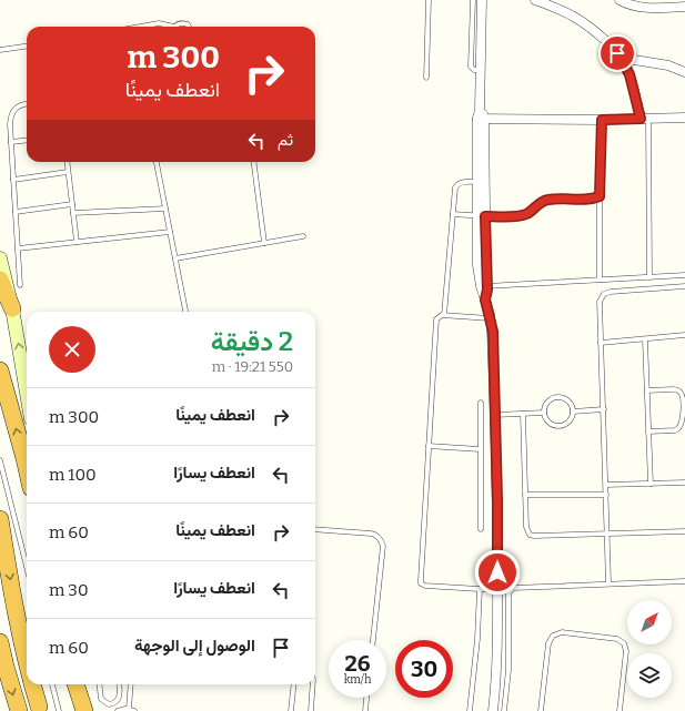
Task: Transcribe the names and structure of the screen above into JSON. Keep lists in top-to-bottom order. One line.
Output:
{"north":"top right","page":{"turn":["300 m","انعطف يمينًا"],"then":"ثم","heading":["2 دقيقة","550 m · 19:21"],"list":[{"name":"انعطف يمينًا","value":"300 m"},{"name":"انعطف يسارًا","value":"100 m"},{"name":"انعطف يمينًا","value":"60 m"},{"name":"انعطف يسارًا","value":"30 m"},{"name":"الوصول إلى الوجهة","value":"60 m"}],"speed":"26 km/h","limit":"30"}}
